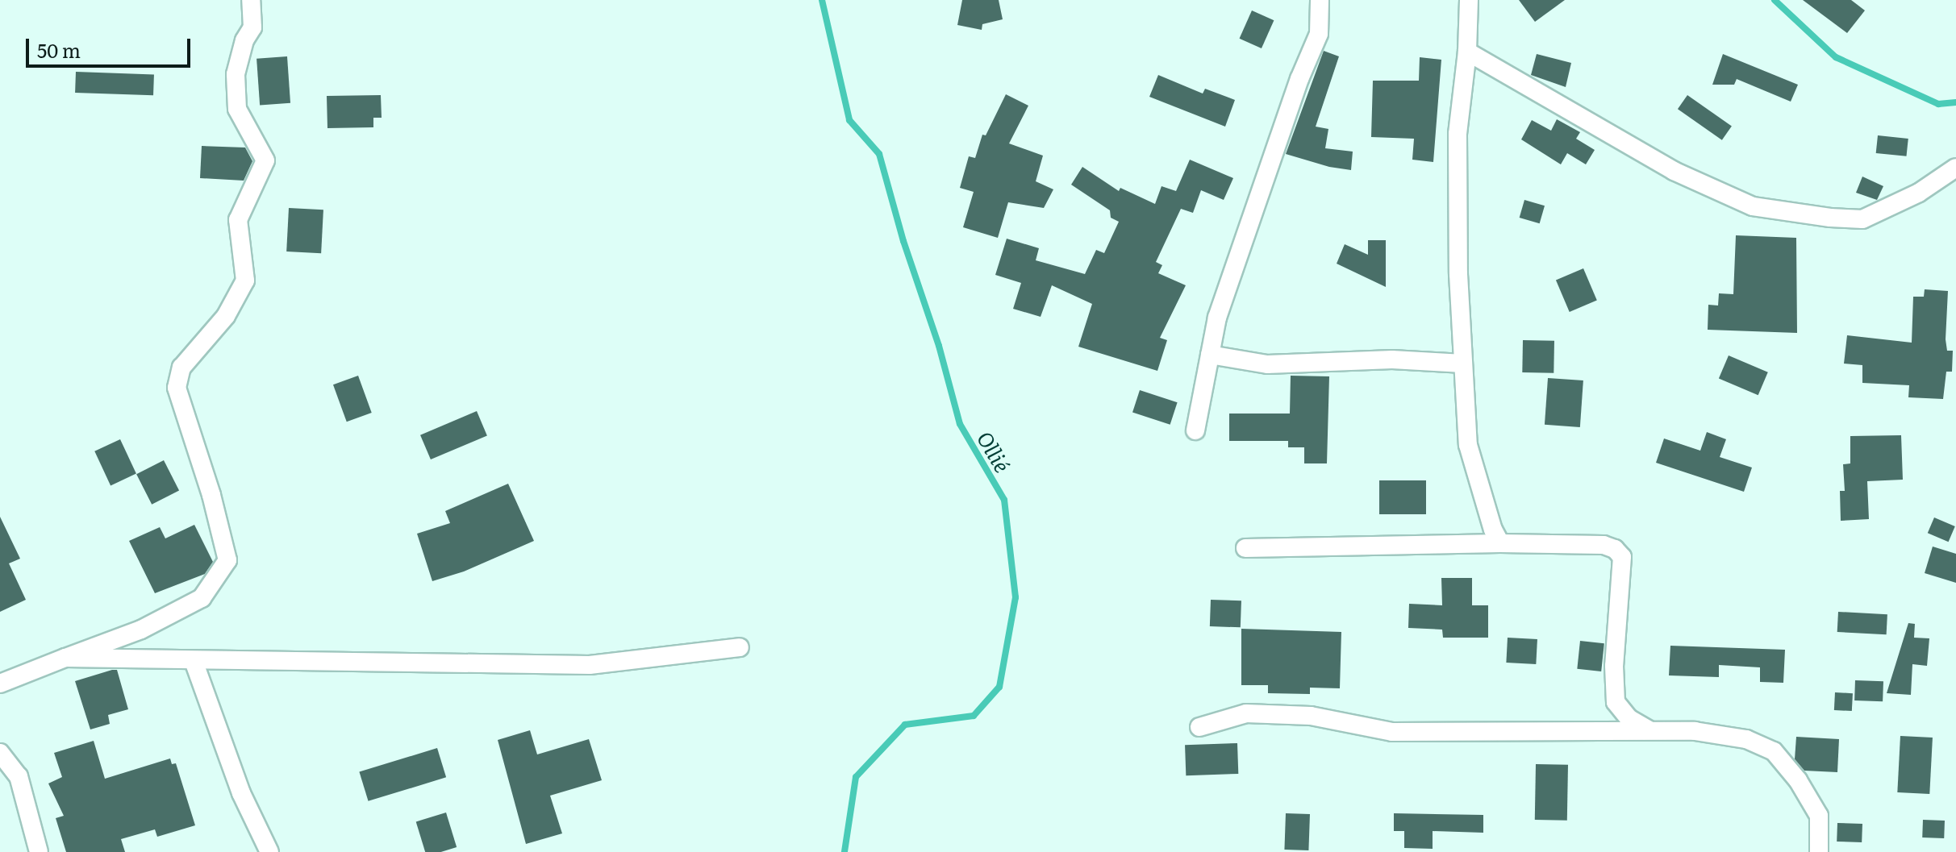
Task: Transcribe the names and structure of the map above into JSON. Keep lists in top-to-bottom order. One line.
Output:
{"water":["Ollié"],"scale_bar":"50 m"}
